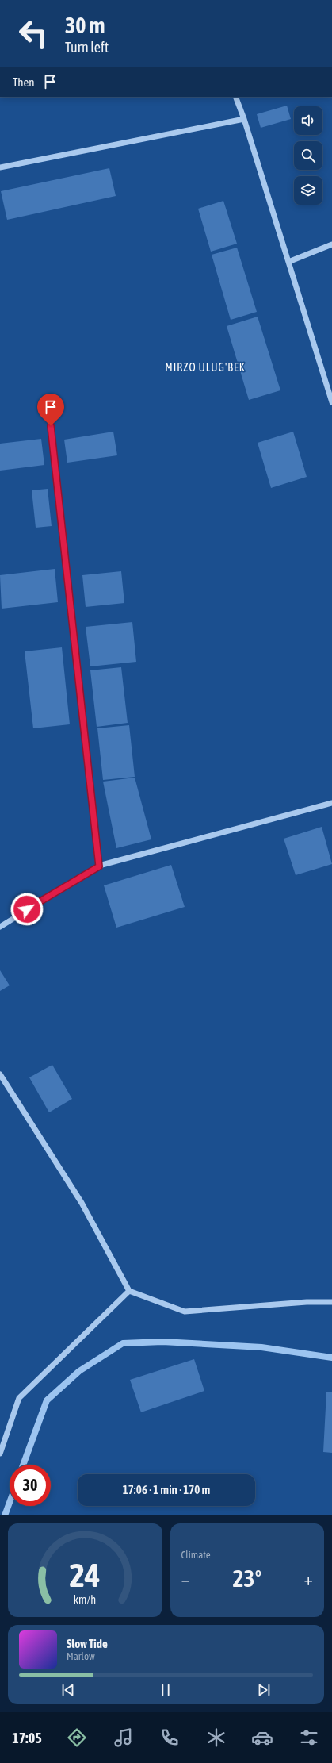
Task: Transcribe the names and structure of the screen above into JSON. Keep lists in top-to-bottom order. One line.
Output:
{"districts":["MIRZO ULUG'BEK"],"page":{"turn":["30 m","Turn left"],"then":"Then","limit":"30","trip":"17:06 · 1 min · 170 m","tile":"Climate","heat":["−","23°","+"],"song":["Slow Tide","Marlow"],"tabs":"17:05","gauge":["24","km/h"]}}
